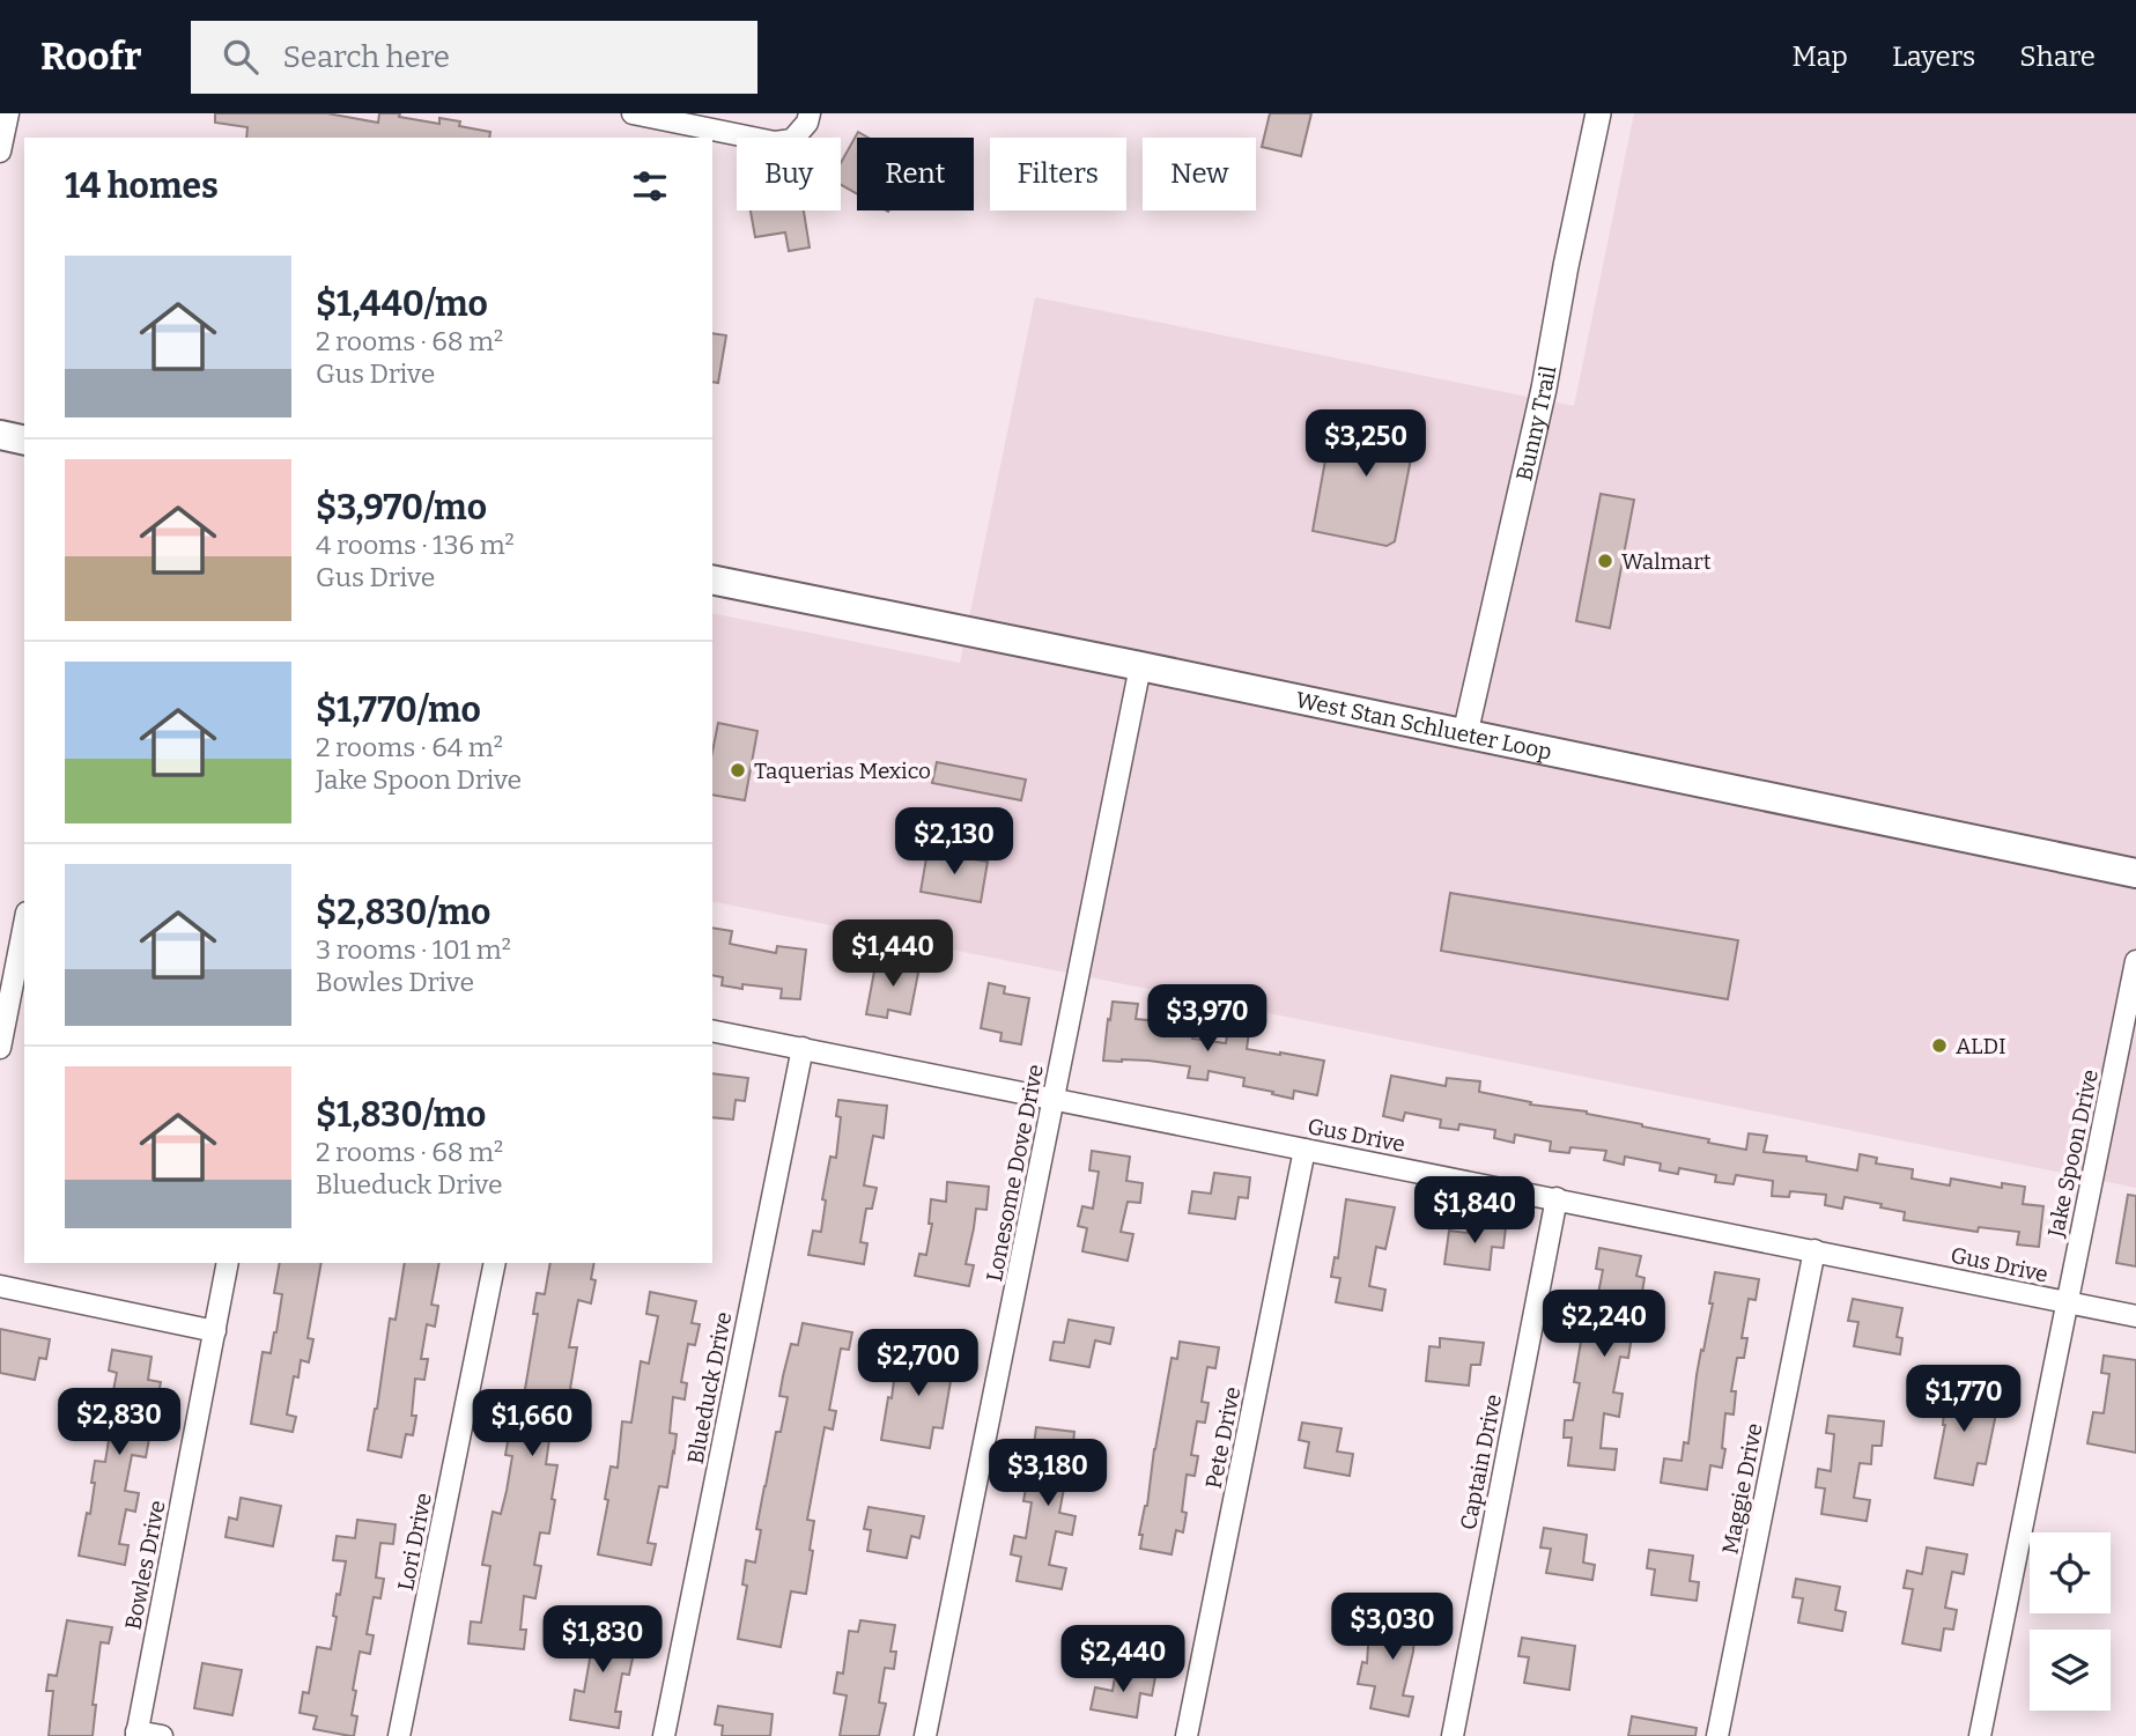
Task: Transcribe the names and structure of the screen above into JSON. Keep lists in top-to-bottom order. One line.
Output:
{"streets":{"main road":["West Stan Schlueter Loop"],"street":["Bunny Trail","Gus Drive","Jake Spoon Drive","Lonesome Dove Drive","Blueduck Drive","Pete Drive","Captain Drive","Maggie Drive","Lori Drive","Bowles Drive"]},"crossings":[["Bunny Trail","West Stan Schlueter Loop"],["West Stan Schlueter Loop","Lonesome Dove Drive"],["Gus Drive","Jake Spoon Drive"],["Gus Drive","Lonesome Dove Drive"],["Gus Drive","Blueduck Drive"],["Gus Drive","Pete Drive"],["Gus Drive","Captain Drive"],["Gus Drive","Maggie Drive"]],"places":["Walmart","Taquerias Mexico","ALDI"],"page":{"header":"Roofr","search":"Search here","nav":["Map","Layers","Share"],"chip":["Buy","Rent","Filters","New"],"heading":"14 homes","list":[{"name":"$1,440/mo","note":"2 rooms · 68 m² · Gus Drive"},{"name":"$3,970/mo","note":"4 rooms · 136 m² · Gus Drive"},{"name":"$1,770/mo","note":"2 rooms · 64 m² · Jake Spoon Drive"},{"name":"$2,830/mo","note":"3 rooms · 101 m² · Bowles Drive"},{"name":"$1,830/mo","note":"2 rooms · 68 m² · Blueduck Drive"}],"price":["$3,250","$2,130","$1,440","$3,970","$1,840","$2,240","$2,700","$1,770","$2,830","$1,660","$3,180","$3,030","$1,830","$2,440"]}}
